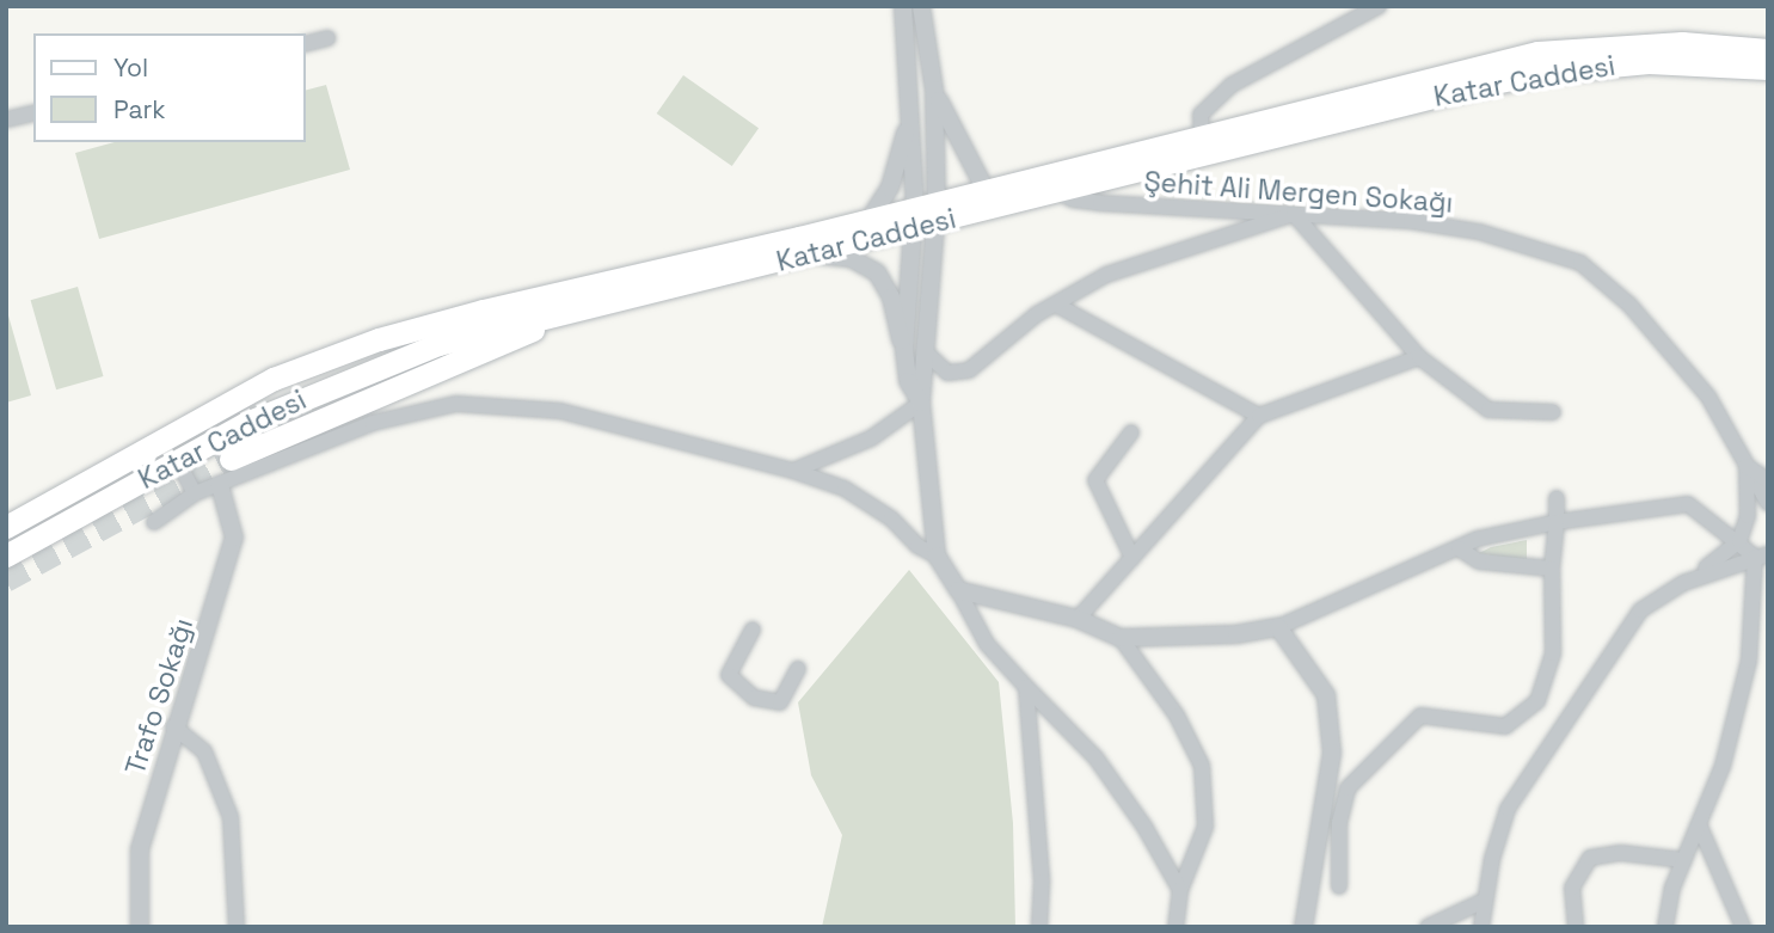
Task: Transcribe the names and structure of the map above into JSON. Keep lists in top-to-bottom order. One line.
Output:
{"streets":{"main road":["Katar Caddesi"],"street":["Şehit Ali Mergen Sokağı","Trafo Sokağı"]},"crossings":[["Katar Caddesi","Şehit Ali Mergen Sokağı"]],"legend":["Yol","Park"]}
